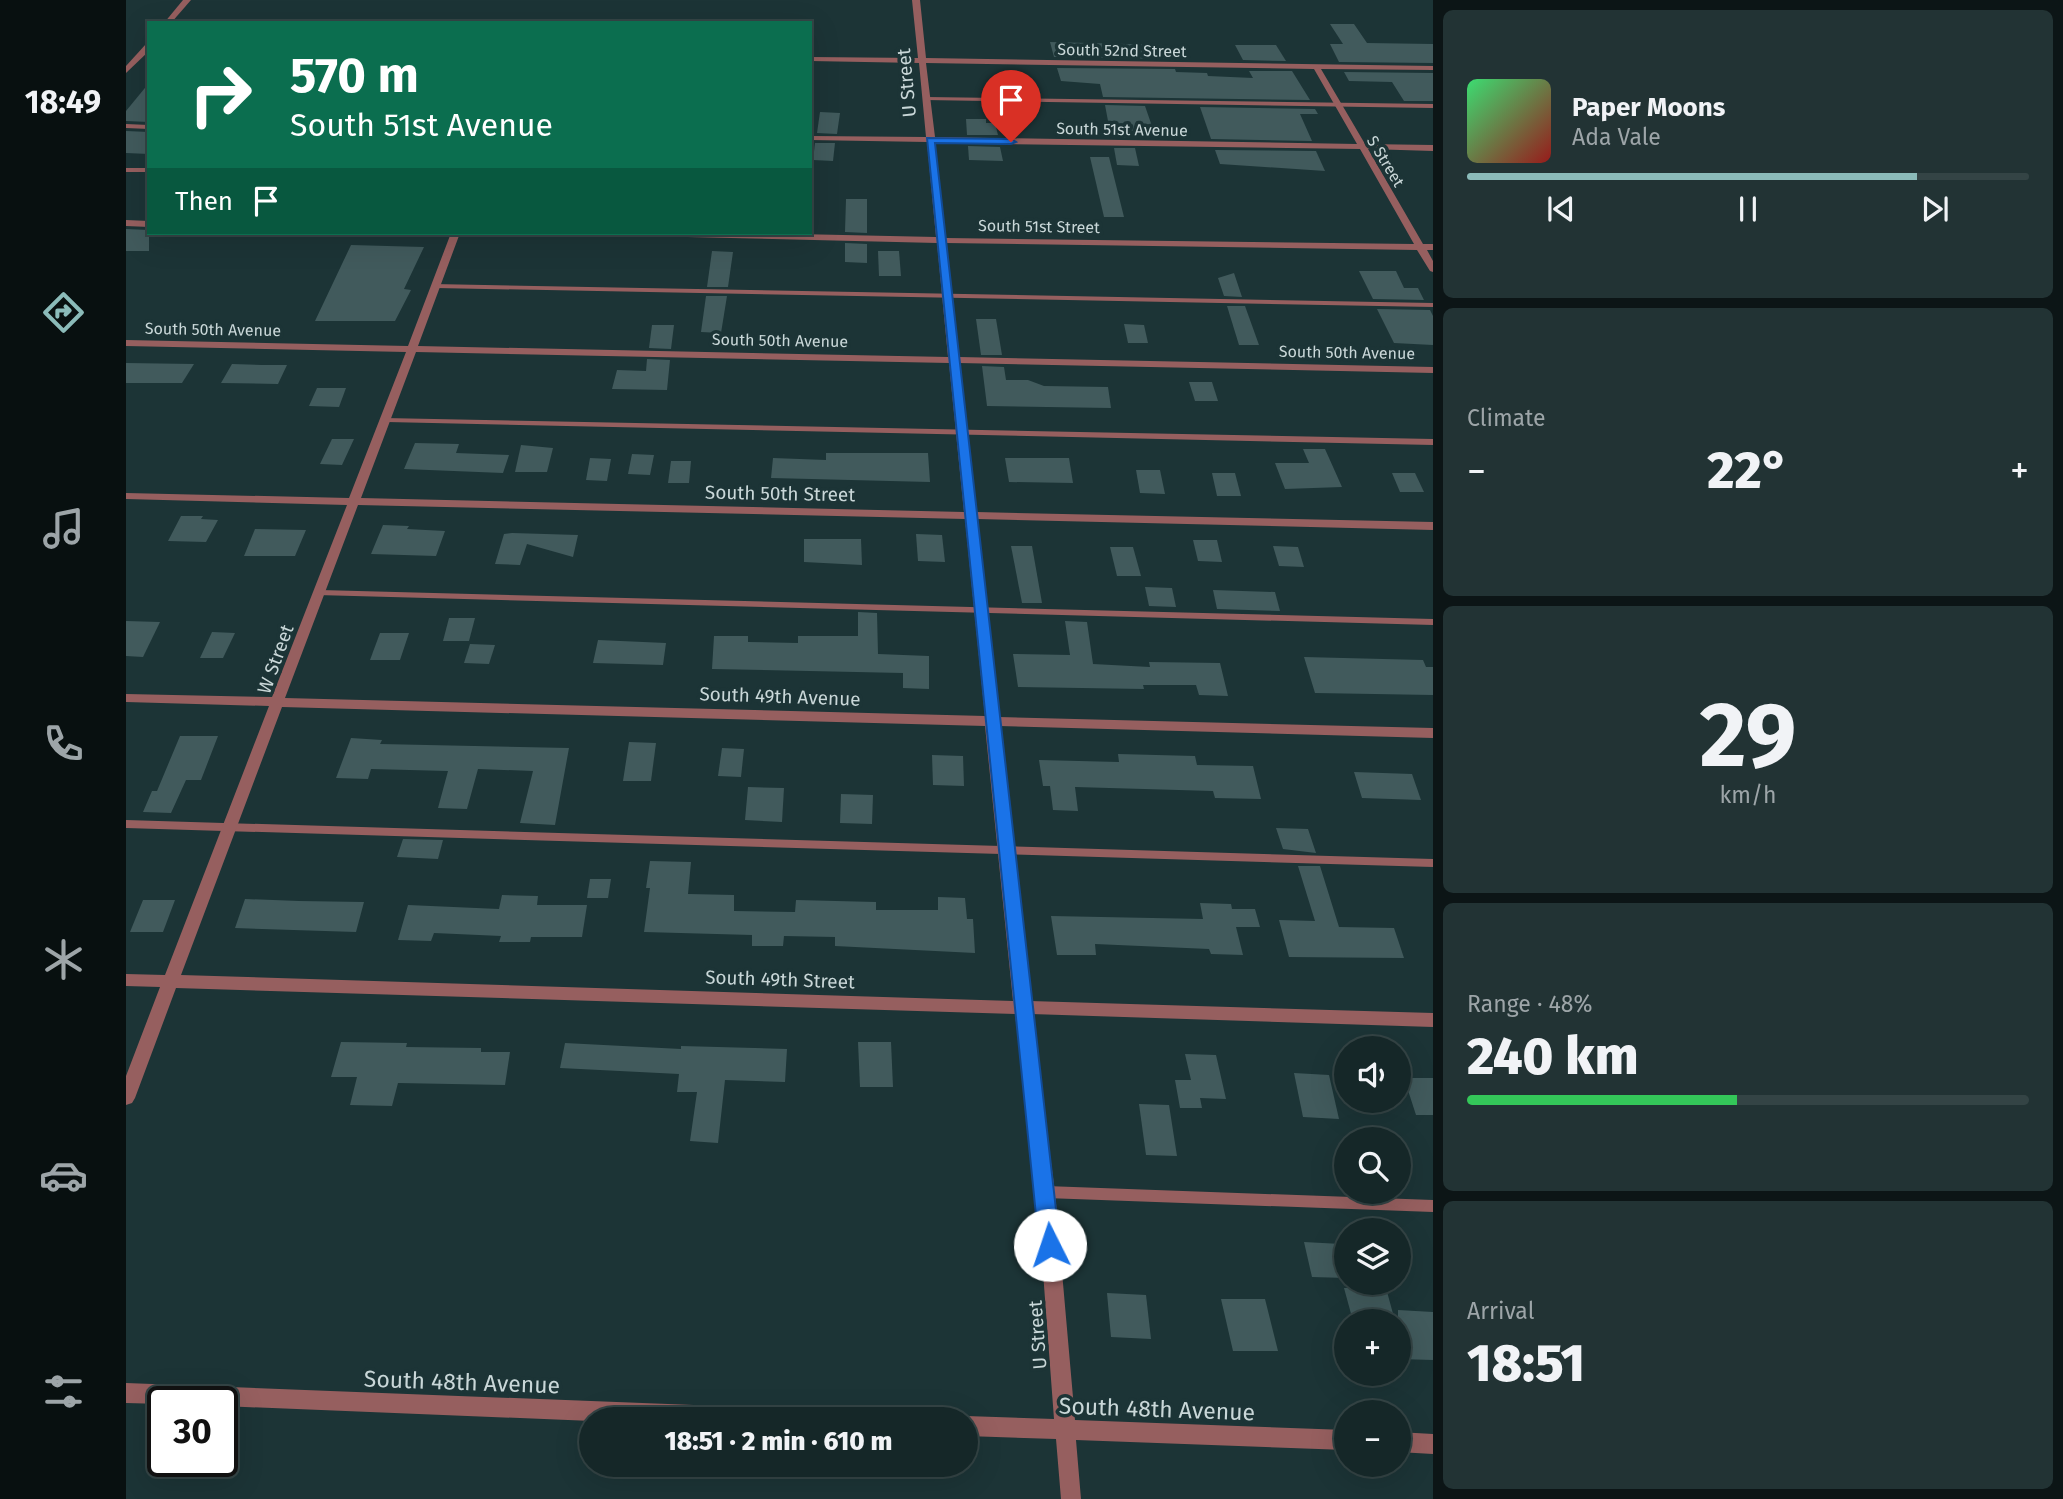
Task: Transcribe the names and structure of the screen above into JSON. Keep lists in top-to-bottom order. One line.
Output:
{"streets":{"street":["South 52nd Street","U Street","South 51st Avenue","S Street","South 51st Street","South 50th Avenue","South 50th Street","W Street","South 49th Avenue","South 49th Street","South 48th Avenue"]},"crossings":[["South 52nd Street","U Street"],["South 52nd Street","S Street"],["U Street","South 51st Avenue"],["U Street","South 51st Street"],["U Street","South 50th Avenue"],["U Street","South 50th Street"],["U Street","South 49th Avenue"],["U Street","South 49th Street"],["U Street","South 48th Avenue"],["South 51st Avenue","S Street"],["S Street","South 51st Street"],["South 50th Avenue","W Street"],["South 50th Street","W Street"],["W Street","South 49th Avenue"],["W Street","South 49th Street"]],"page":{"tabs":"18:49","turn":["570 m","South 51st Avenue"],"song":["Paper Moons","Ada Vale"],"then":"Then","tile":["Climate",["29","km/h"],["Range · 48%","240 km"],["Arrival","18:51"]],"heat":["−","22°","+"],"map_buttons":["+","−"],"limit":"30","trip":"18:51 · 2 min · 610 m"}}
